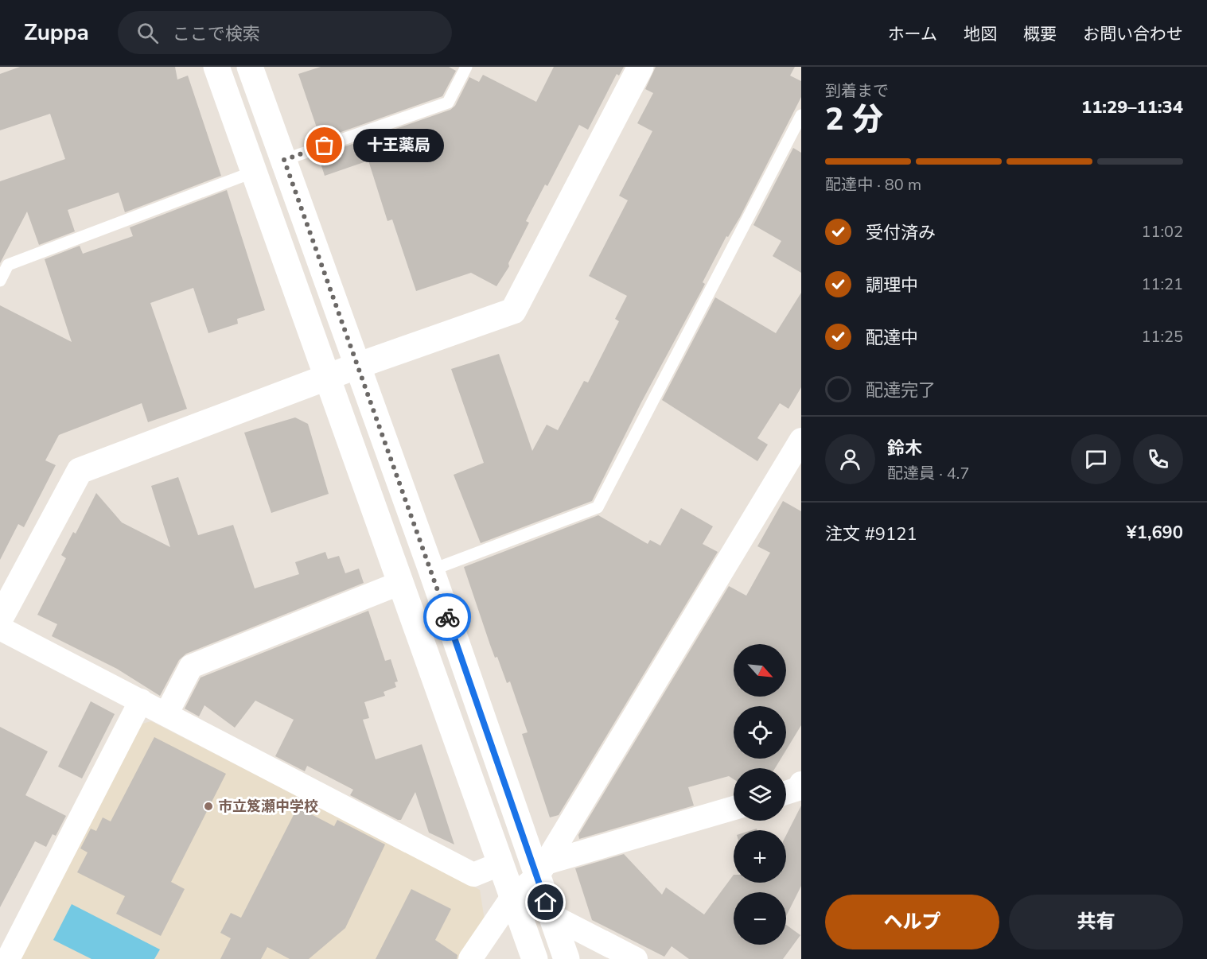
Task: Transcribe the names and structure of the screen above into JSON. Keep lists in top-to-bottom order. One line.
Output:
{"places":["十王薬局","市立笈瀬中学校"],"north":"bottom right","page":{"header":"Zuppa","search":"ここで検索","nav":["ホーム","地図","概要","お問い合わせ"],"heading":["2 分","到着まで","11:29–11:34"],"panel":["鈴木","配達員 · 4.7","注文 #9121","¥1,690"],"bubble":"十王薬局","bar":"配達中 · 80 m","list":[["受付済み","11:02"],["調理中","11:21"],["配達中","11:25"],"配達完了"],"map_buttons":["+","−"],"buttons":["ヘルプ","共有"]}}
